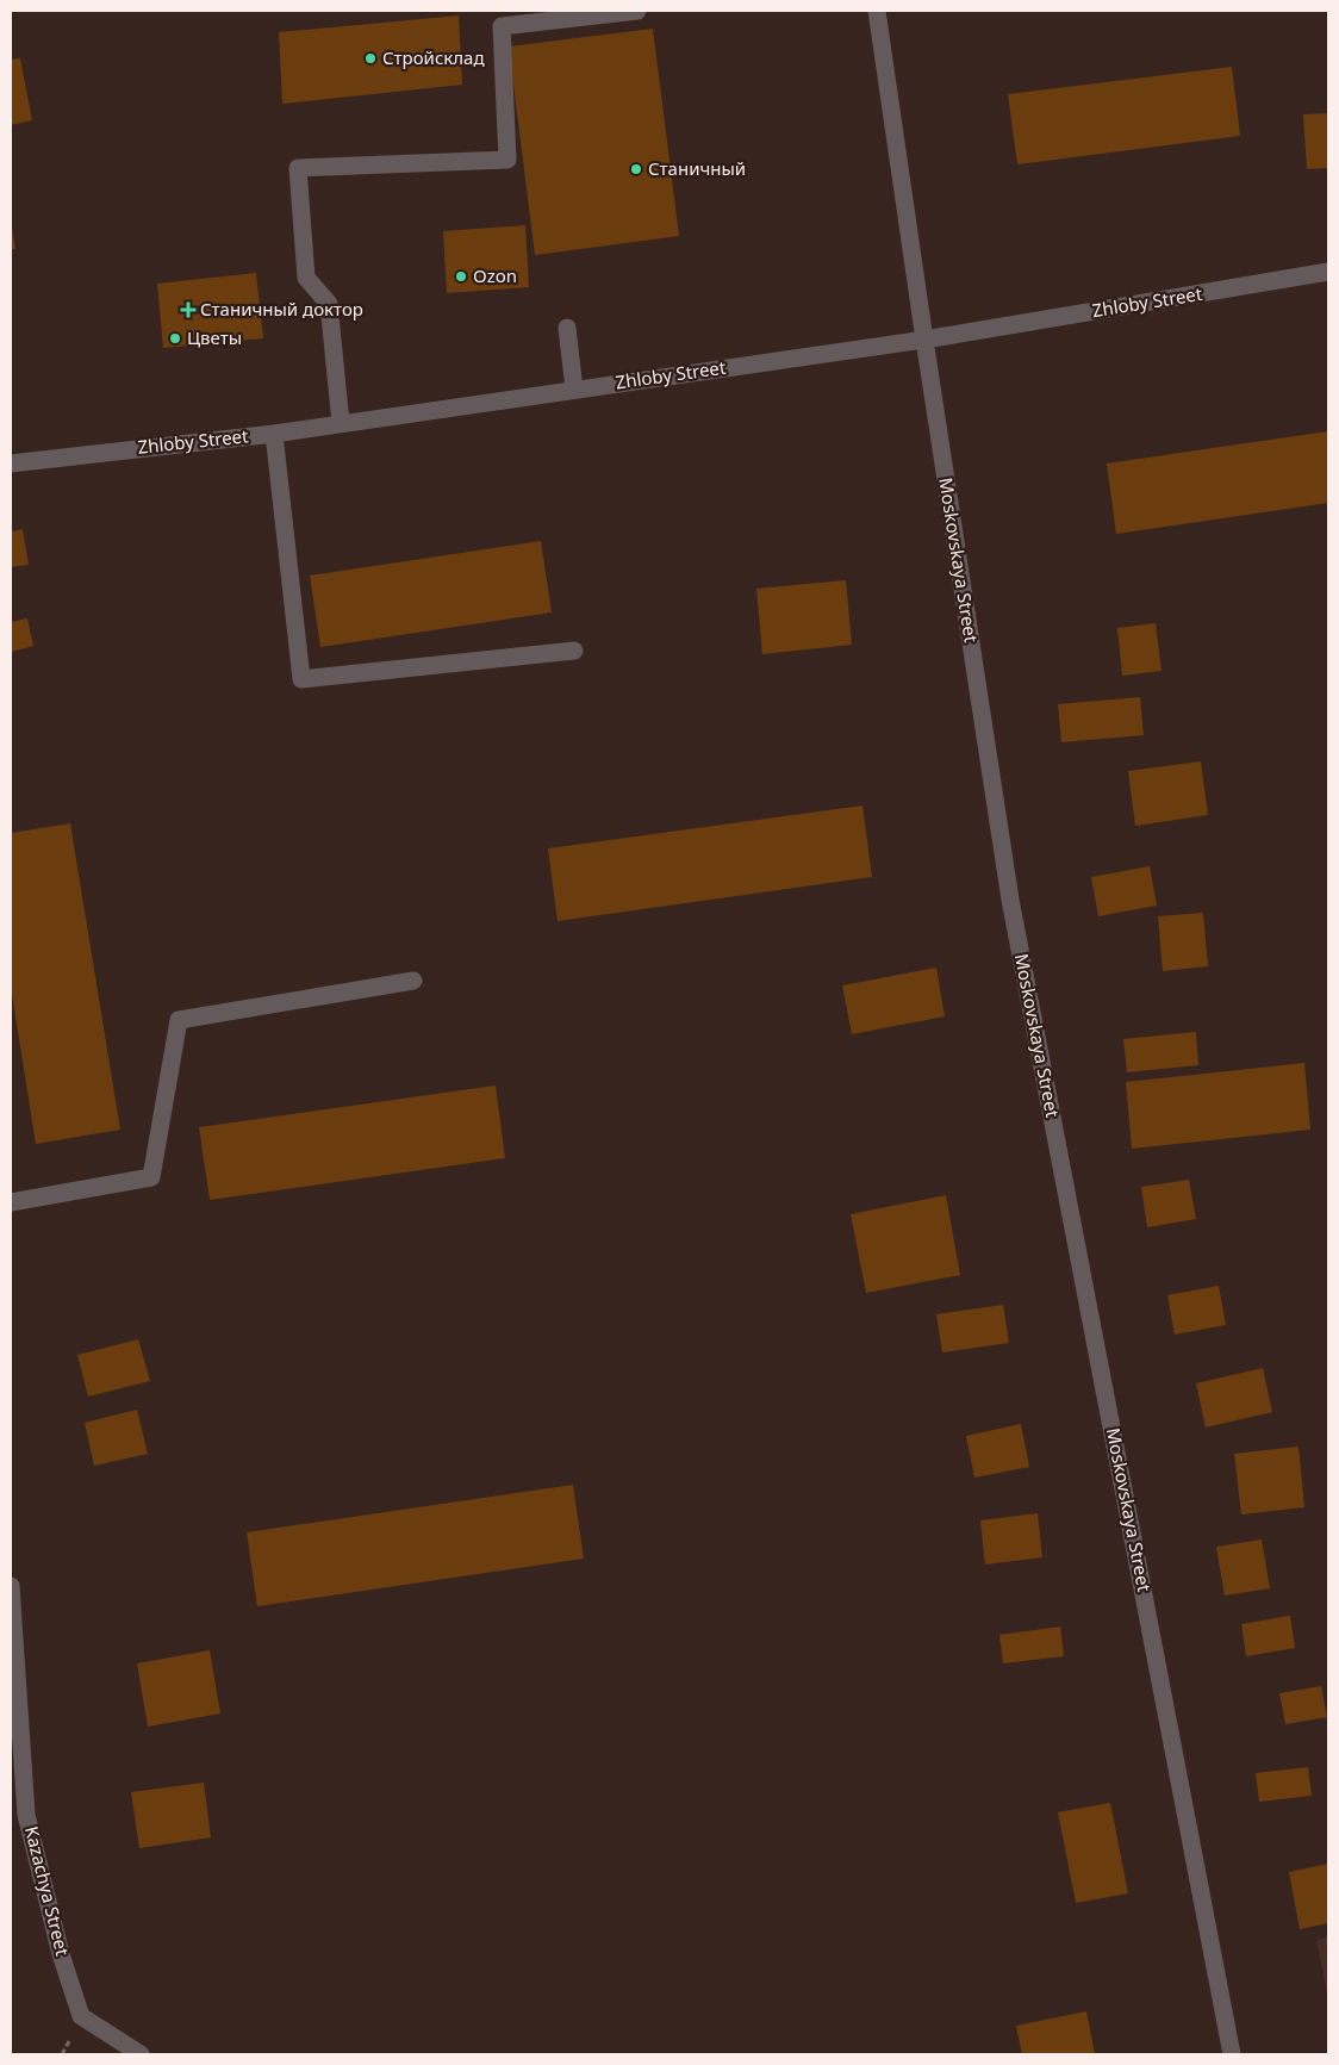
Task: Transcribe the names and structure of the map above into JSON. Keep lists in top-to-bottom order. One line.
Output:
{"streets":{"street":["Zhloby Street","Moskovskaya Street","Kazachya Street"]},"crossings":[["Zhloby Street","Moskovskaya Street"]],"places":{"other":["Стройсклад","Станичный","Ozon","Цветы"],"health":["Станичный доктор"]}}
